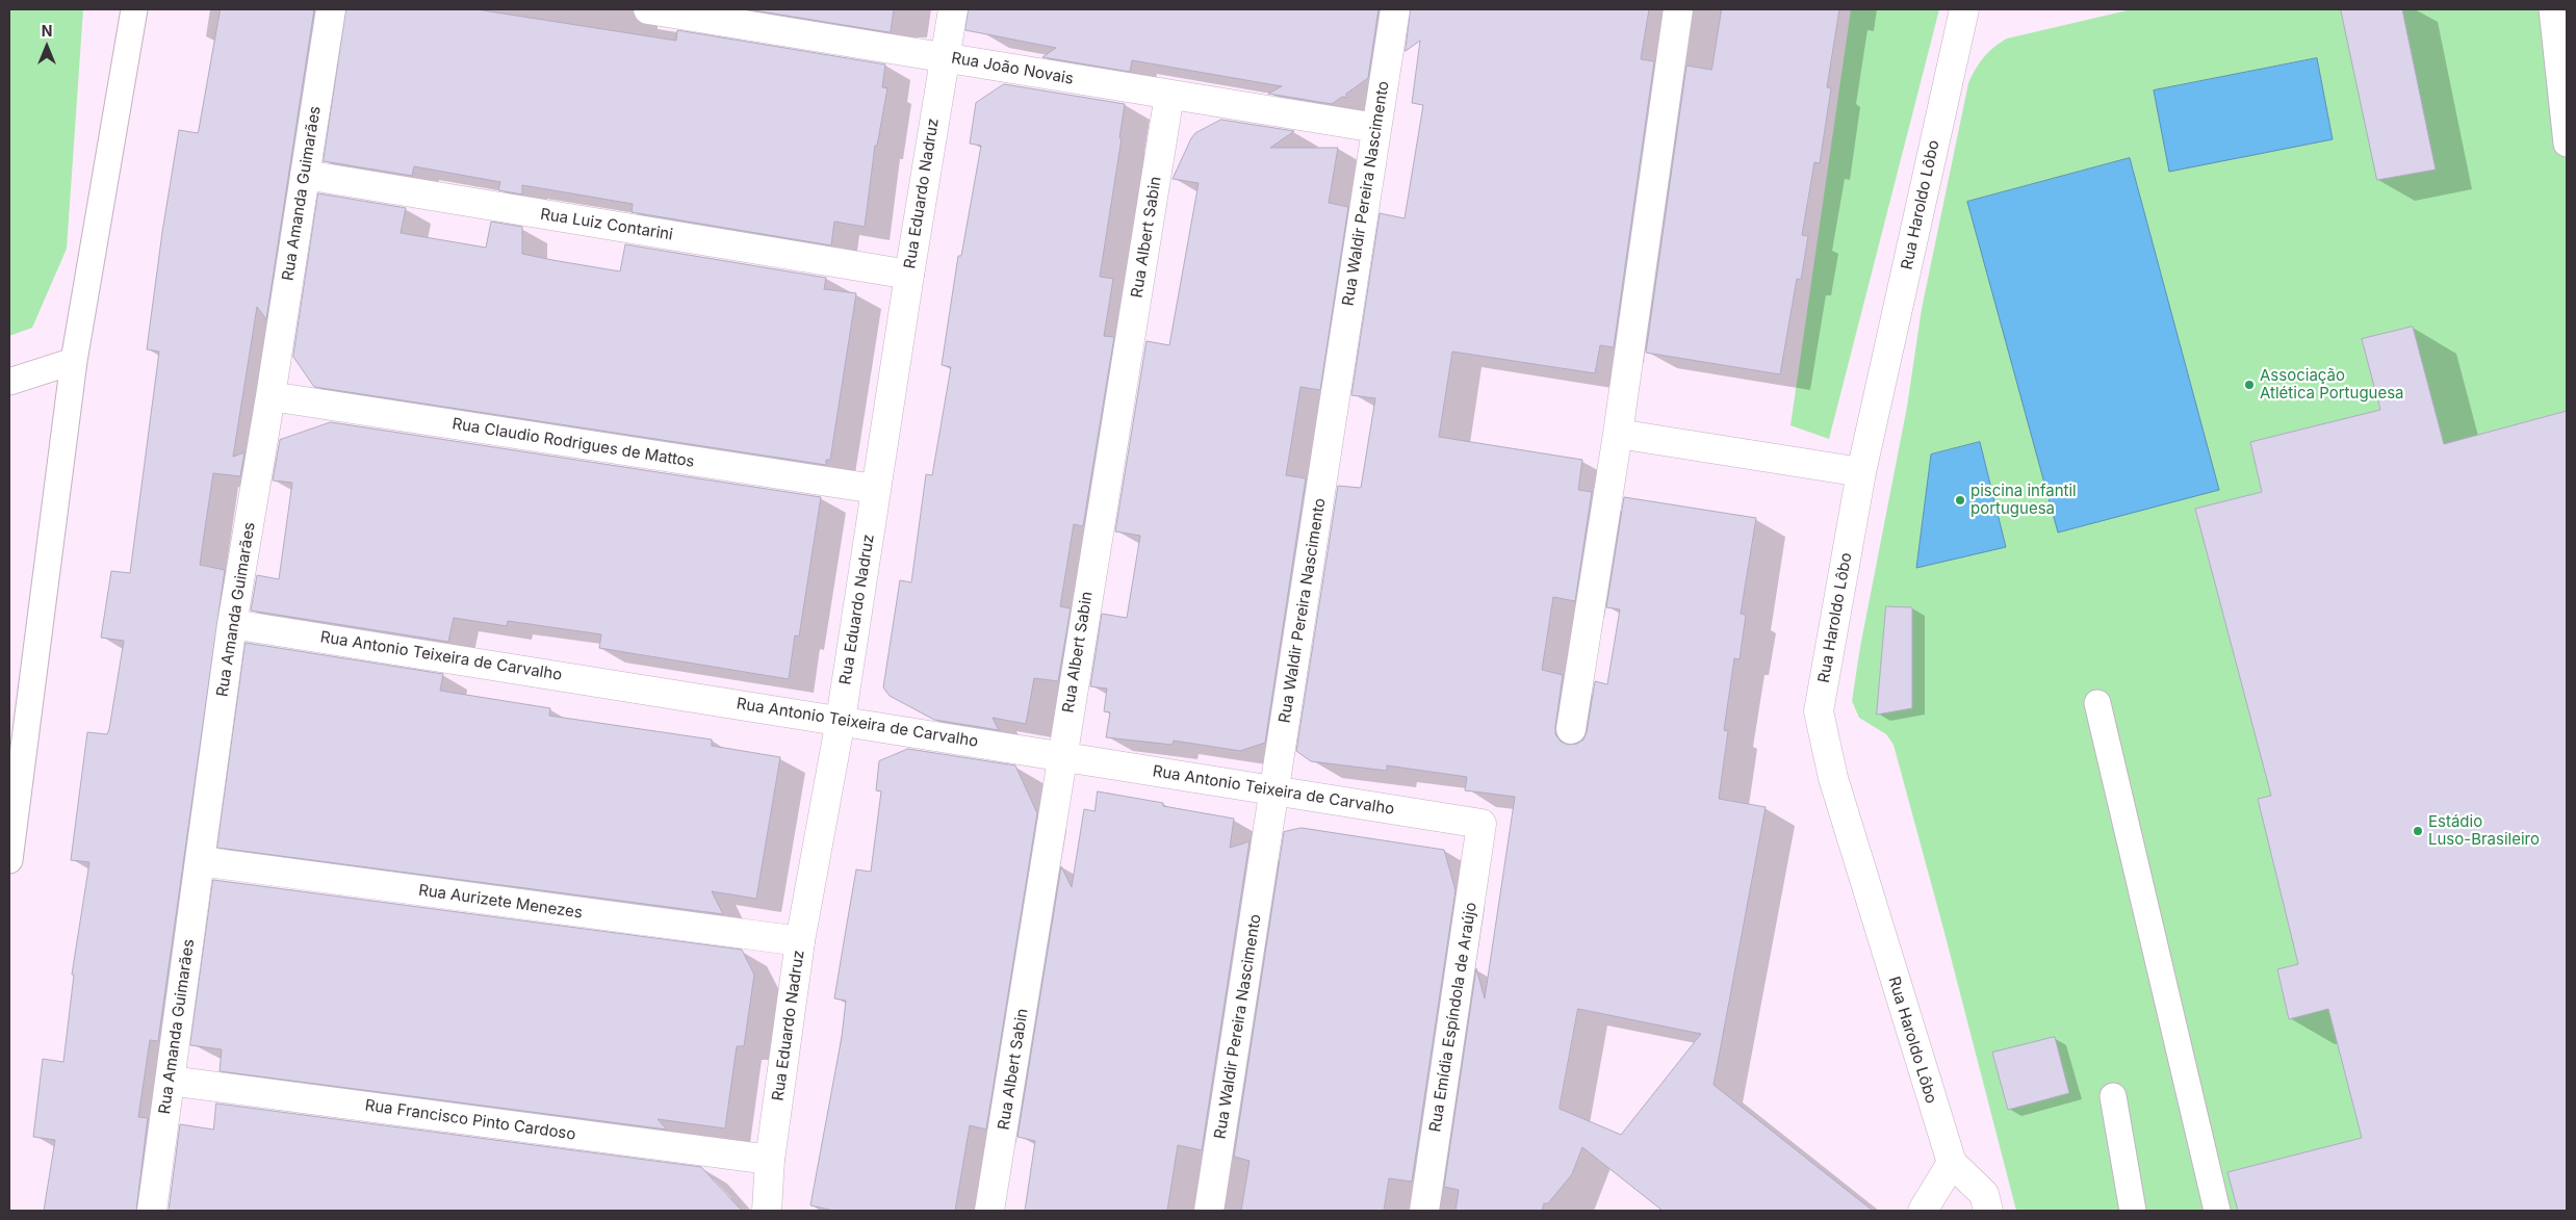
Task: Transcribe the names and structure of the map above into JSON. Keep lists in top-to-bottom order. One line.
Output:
{"streets":{"street":["Rua João Novais","Rua Amanda Guimarães","Rua Eduardo Nadruz","Rua Waldir Pereira Nascimento","Rua Haroldo Lôbo","Rua Luiz Contarini","Rua Albert Sabin","Rua Claudio Rodrigues de Mattos","Rua Antonio Teixeira de Carvalho","Rua Aurizete Menezes","Rua Emídia Espíndola de Araújo","Rua Francisco Pinto Cardoso"]},"crossings":[["Rua João Novais","Rua Eduardo Nadruz"],["Rua João Novais","Rua Waldir Pereira Nascimento"],["Rua João Novais","Rua Albert Sabin"],["Rua Amanda Guimarães","Rua Luiz Contarini"],["Rua Amanda Guimarães","Rua Claudio Rodrigues de Mattos"],["Rua Amanda Guimarães","Rua Antonio Teixeira de Carvalho"],["Rua Amanda Guimarães","Rua Aurizete Menezes"],["Rua Amanda Guimarães","Rua Francisco Pinto Cardoso"],["Rua Eduardo Nadruz","Rua Luiz Contarini"],["Rua Eduardo Nadruz","Rua Claudio Rodrigues de Mattos"],["Rua Eduardo Nadruz","Rua Antonio Teixeira de Carvalho"],["Rua Eduardo Nadruz","Rua Aurizete Menezes"],["Rua Eduardo Nadruz","Rua Francisco Pinto Cardoso"],["Rua Waldir Pereira Nascimento","Rua Antonio Teixeira de Carvalho"],["Rua Albert Sabin","Rua Antonio Teixeira de Carvalho"],["Rua Antonio Teixeira de Carvalho","Rua Emídia Espíndola de Araújo"]],"places":["Associação Atlética Portuguesa","piscina infantil portuguesa","Estádio Luso-Brasileiro"],"north":"top"}
